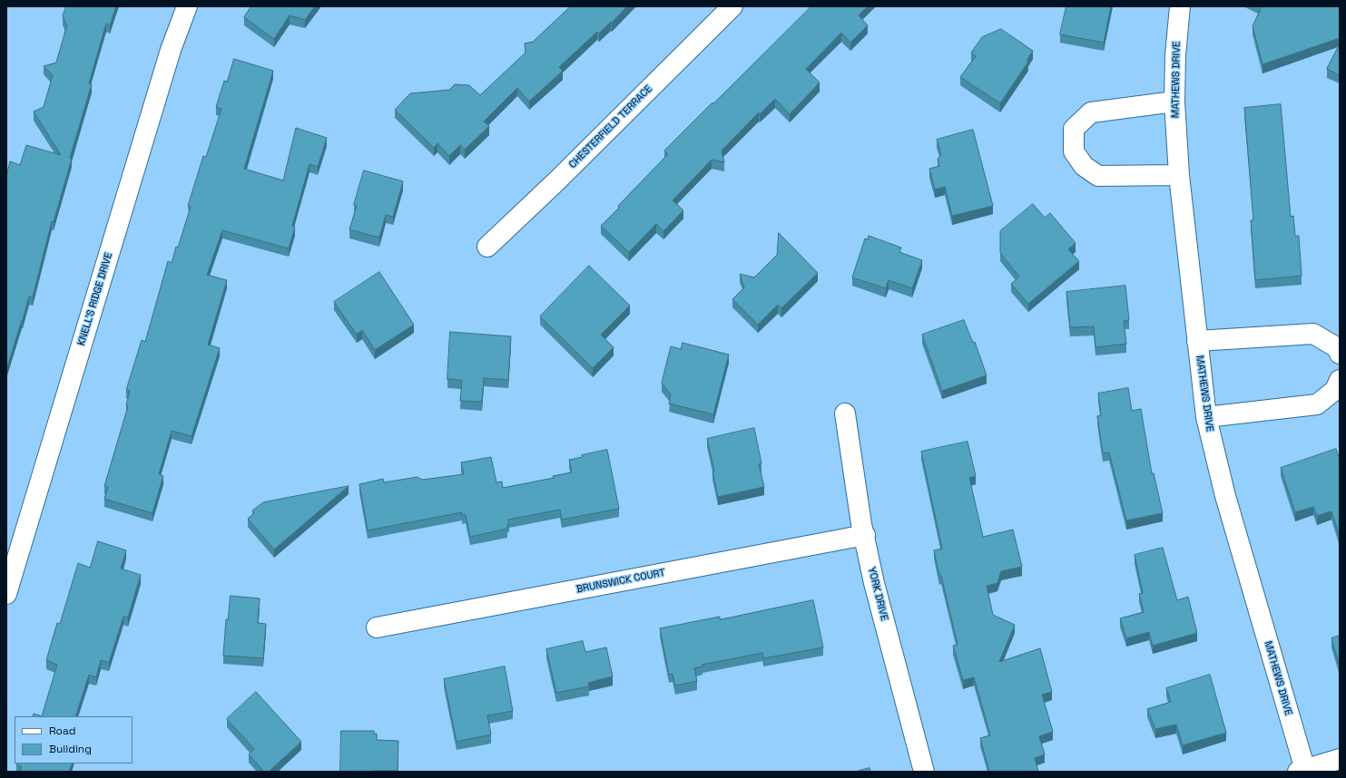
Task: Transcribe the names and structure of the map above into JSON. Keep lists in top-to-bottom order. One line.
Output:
{"streets":{"street":["MATHEWS DRIVE","CHESTERFIELD TERRACE","KNELL'S RIDGE DRIVE","BRUNSWICK COURT","YORK DRIVE"]},"crossings":[["BRUNSWICK COURT","YORK DRIVE"]],"legend":["Road","Building"]}
